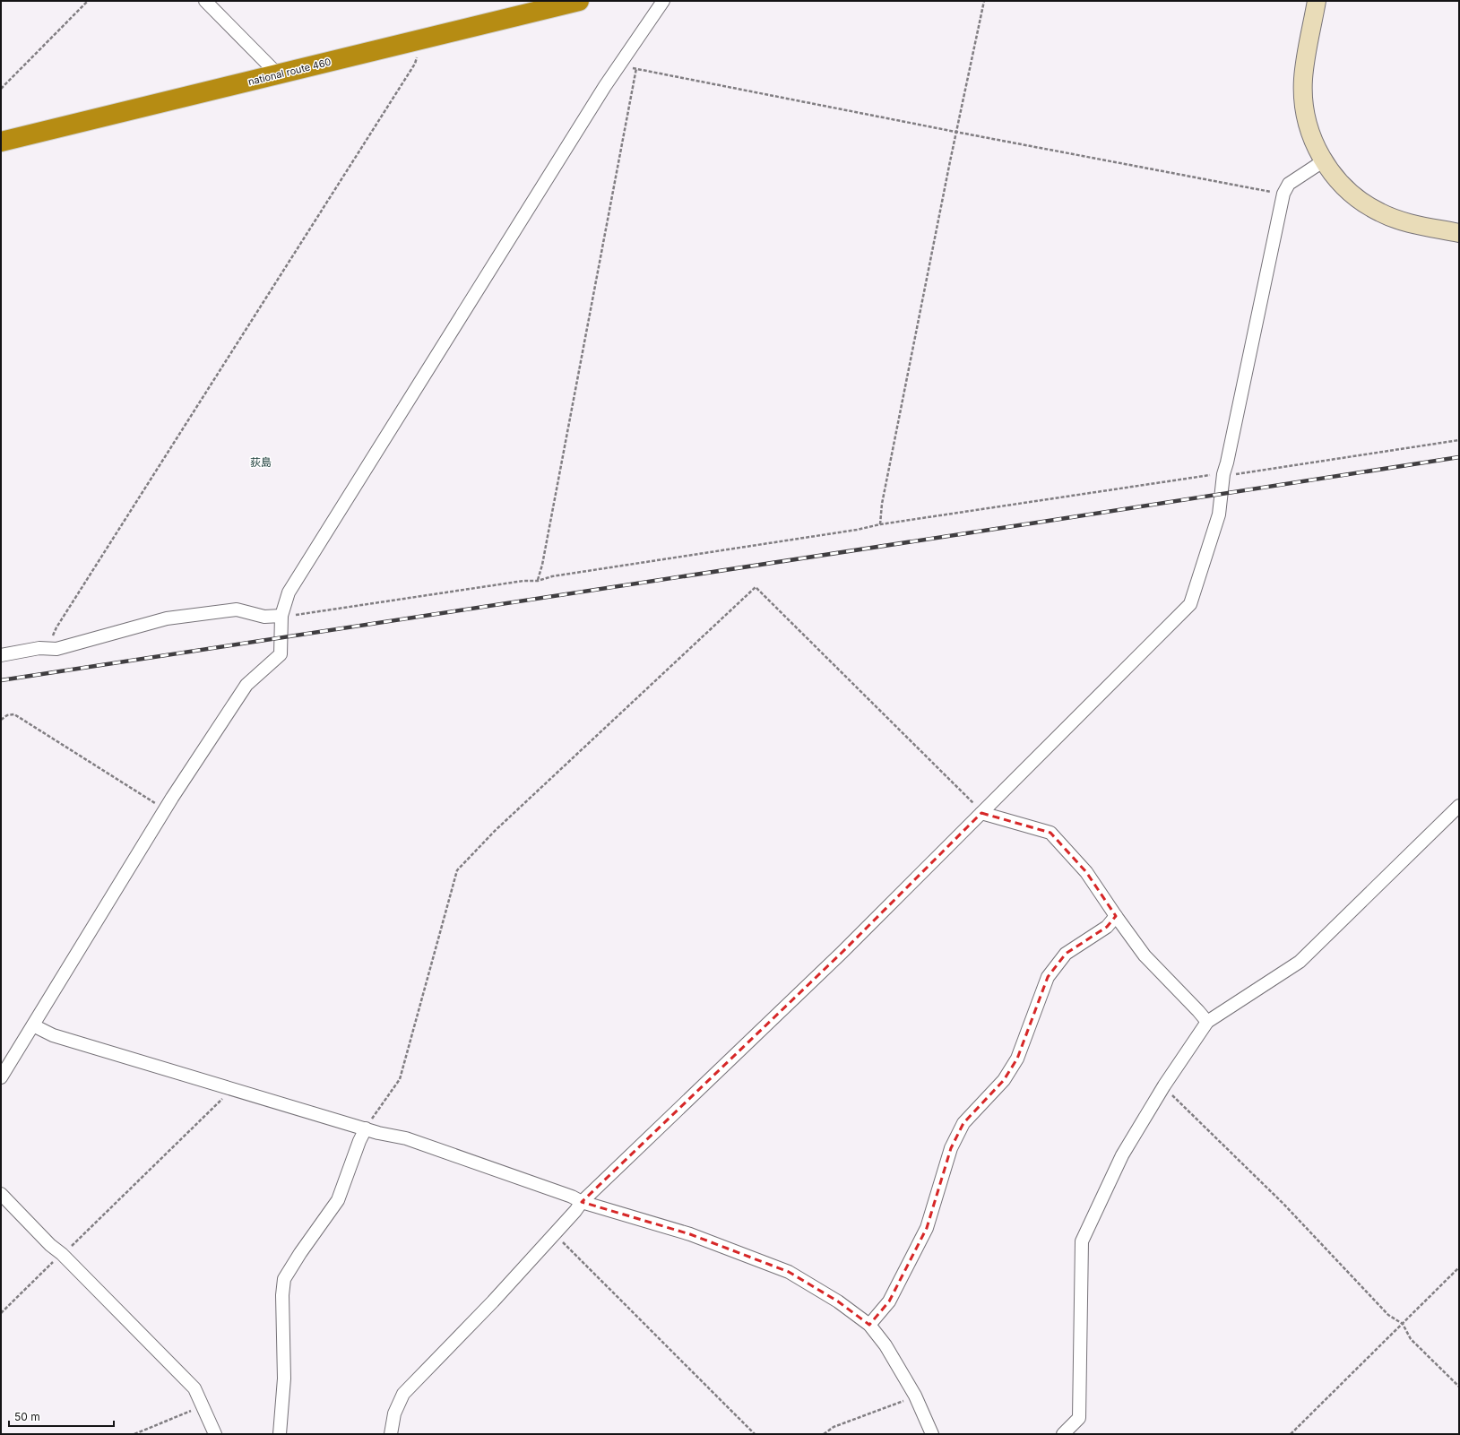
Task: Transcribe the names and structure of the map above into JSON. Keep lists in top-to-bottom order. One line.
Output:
{"streets":{"highway":["national route 460"]},"districts":["荻島"],"scale_bar":"50 m"}
